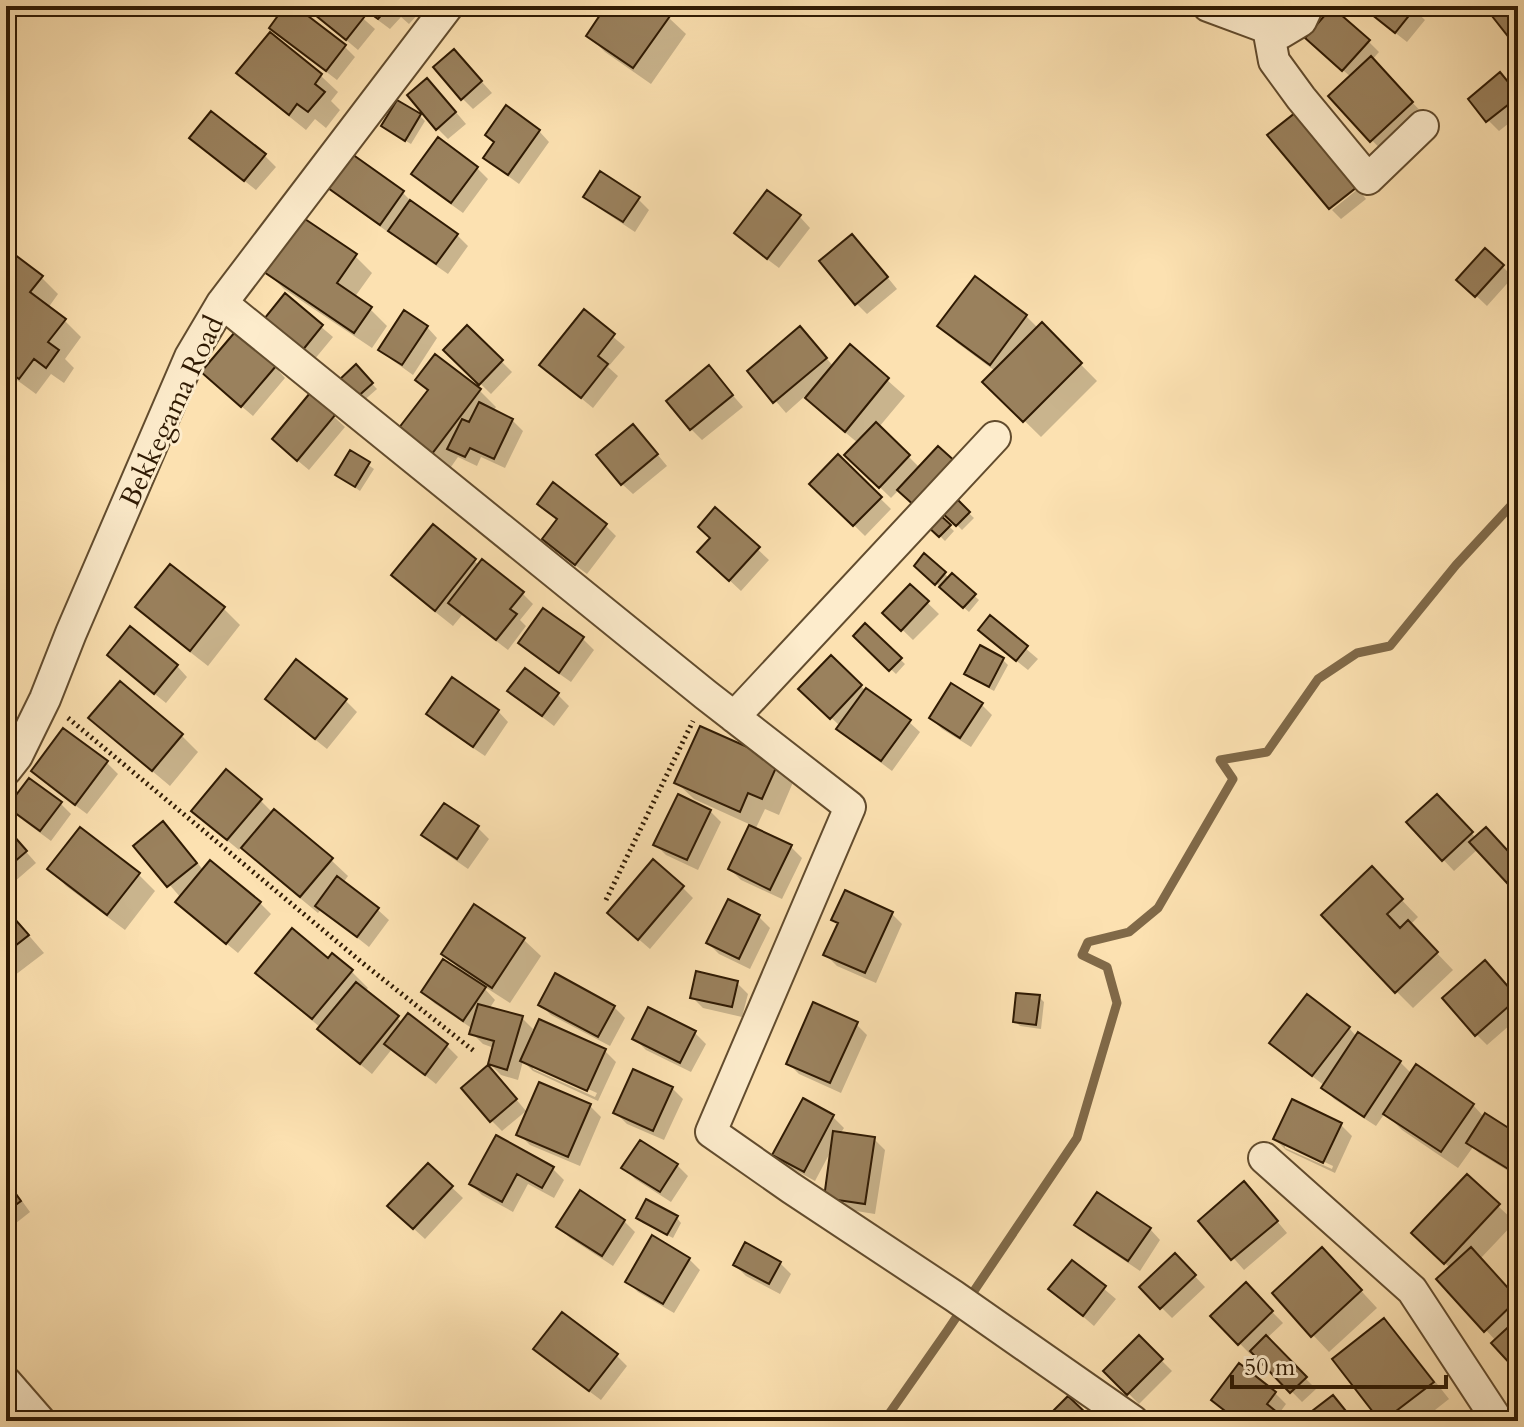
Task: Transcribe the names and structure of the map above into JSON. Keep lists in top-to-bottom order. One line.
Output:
{"streets":{"street":["Bekkegama Road"]},"scale_bar":"50 m"}
